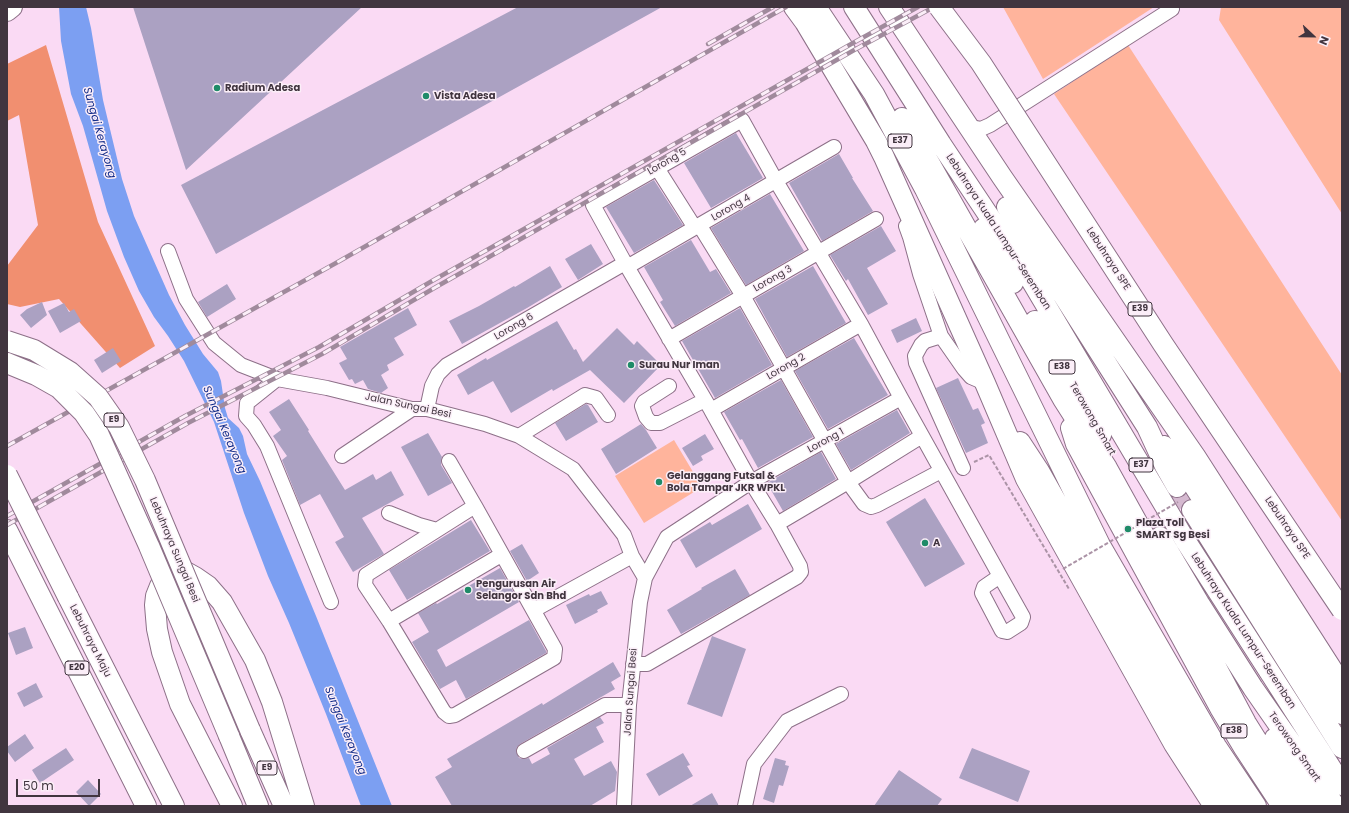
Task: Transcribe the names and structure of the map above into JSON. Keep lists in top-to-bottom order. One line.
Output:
{"streets":{"highway":["E37","Lebuhraya Kuala Lumpur–Seremban","Lebuhraya SPE","E39","E38","Terowong Smart","E9","Lebuhraya Sungai Besi","Lebuhraya Maju","E20"],"street":["Lorong 5","Lorong 4","Lorong 3","Lorong 6","Lorong 2","Jalan Sungai Besi","Lorong 1"]},"crossings":[["E37","Terowong Smart"],["Lorong 5","Lorong 4"],["Lorong 5","Lorong 6"],["Lorong 4","Lorong 6"],["Lebuhraya Kuala Lumpur–Seremban","Terowong Smart"],["Lorong 6","Jalan Sungai Besi"],["Jalan Sungai Besi","Lorong 1"]],"water":["Sungai Kerayong"],"places":["Radium Adesa","Vista Adesa","Surau Nur Iman","Gelanggang Futsal & Bola Tampar JKR WPKL","Plaza Toll SMART Sg Besi","A","Pengurusan Air Selangor Sdn Bhd"],"scale_bar":"50 m","north":"right"}
